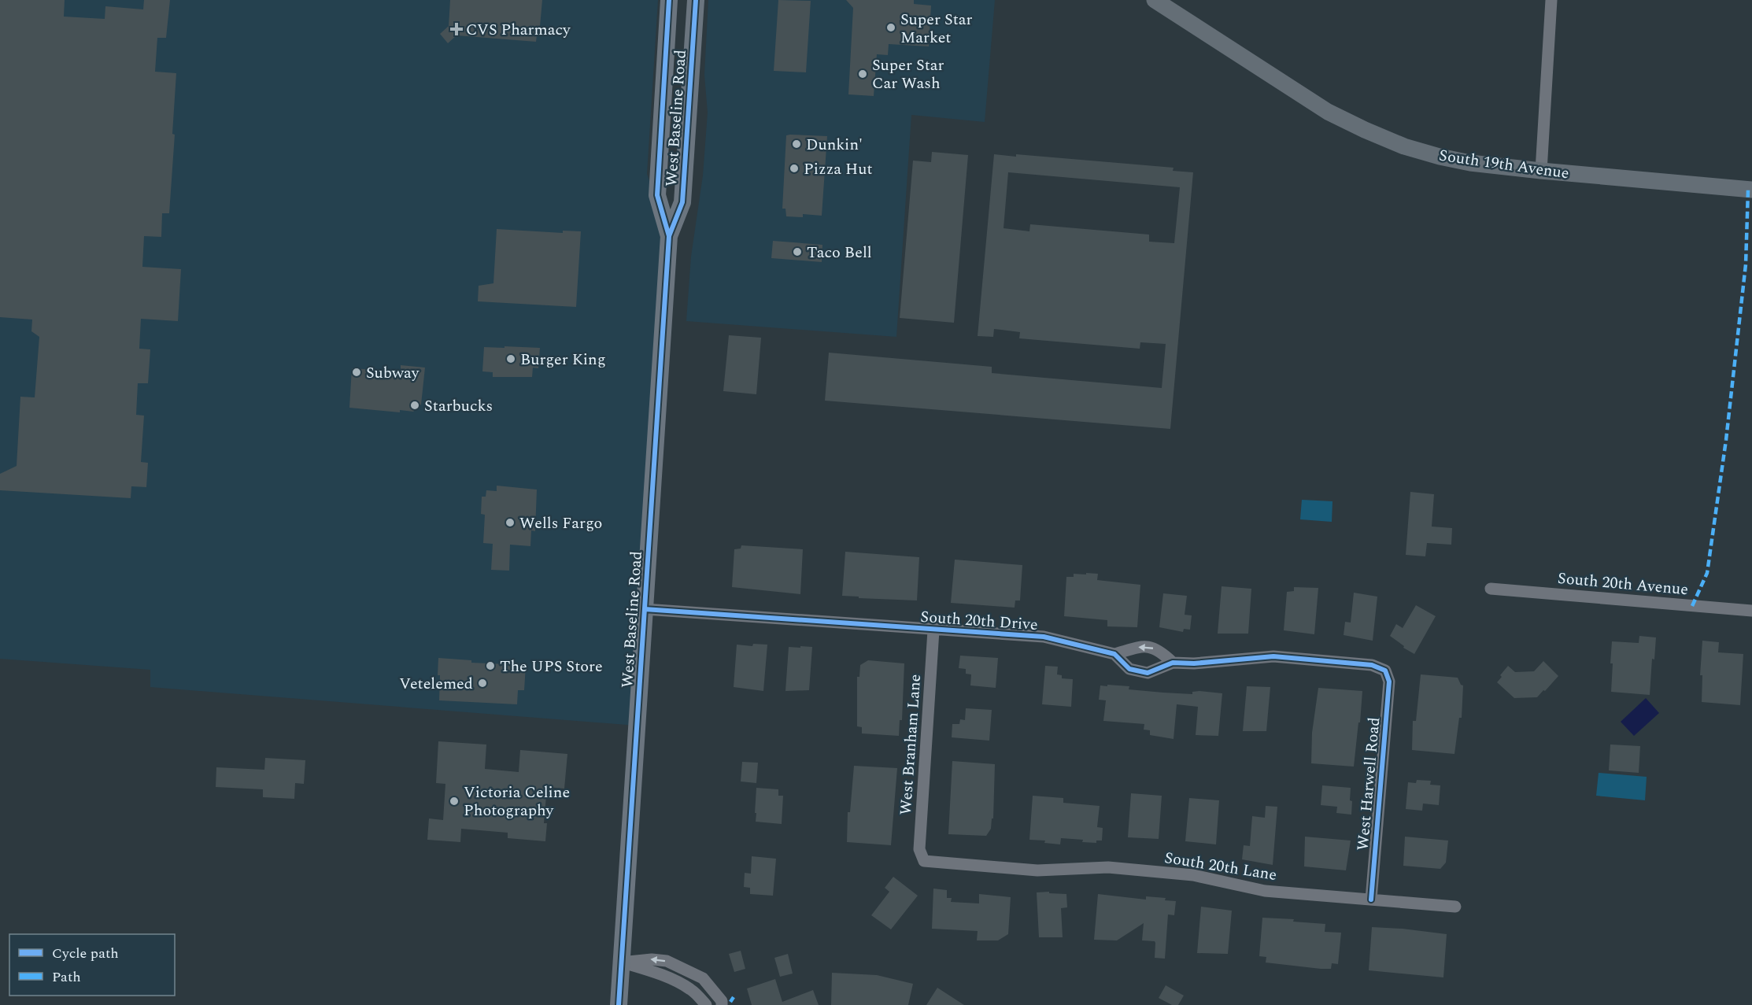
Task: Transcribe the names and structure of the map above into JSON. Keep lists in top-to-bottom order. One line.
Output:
{"streets":{"main road":["West Baseline Road","South 19th Avenue"],"street":["South 20th Avenue","South 20th Drive","West Branham Lane","West Harwell Road","South 20th Lane"]},"crossings":[["West Baseline Road","South 20th Drive"],["South 20th Drive","West Branham Lane"],["South 20th Drive","West Harwell Road"],["West Branham Lane","South 20th Lane"],["West Harwell Road","South 20th Lane"]],"places":{"other":["Super Star Market","Super Star Car Wash","Dunkin'","Pizza Hut","Taco Bell","Burger King","Subway","Starbucks","Wells Fargo","The UPS Store","Vetelemed","Victoria Celine Photography"],"health":["CVS Pharmacy"]},"legend":["Cycle path","Path"]}
